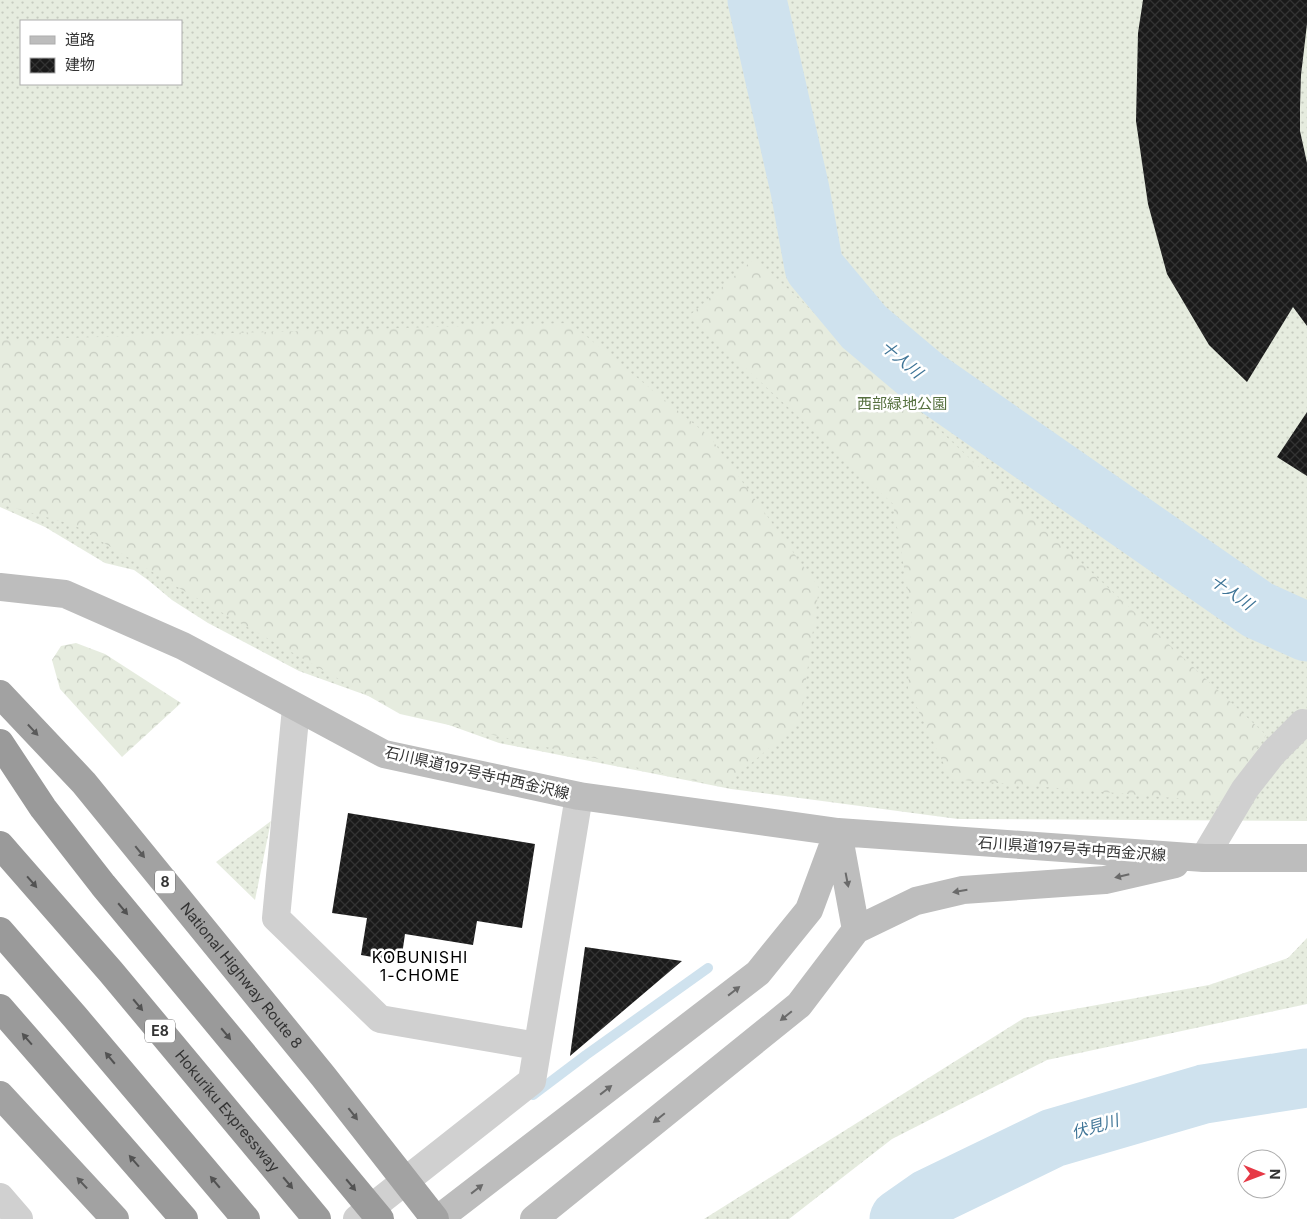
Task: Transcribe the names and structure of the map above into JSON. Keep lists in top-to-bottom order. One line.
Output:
{"streets":{"highway":["8","National Highway Route 8","E8","Hokuriku Expressway"],"main road":["石川県道197号寺中西金沢線"]},"districts":["KOBUNISHI 1-CHOME"],"water":["十人川","伏見川"],"parks":["西部緑地公園"],"legend":["道路","建物"],"north":"right"}
